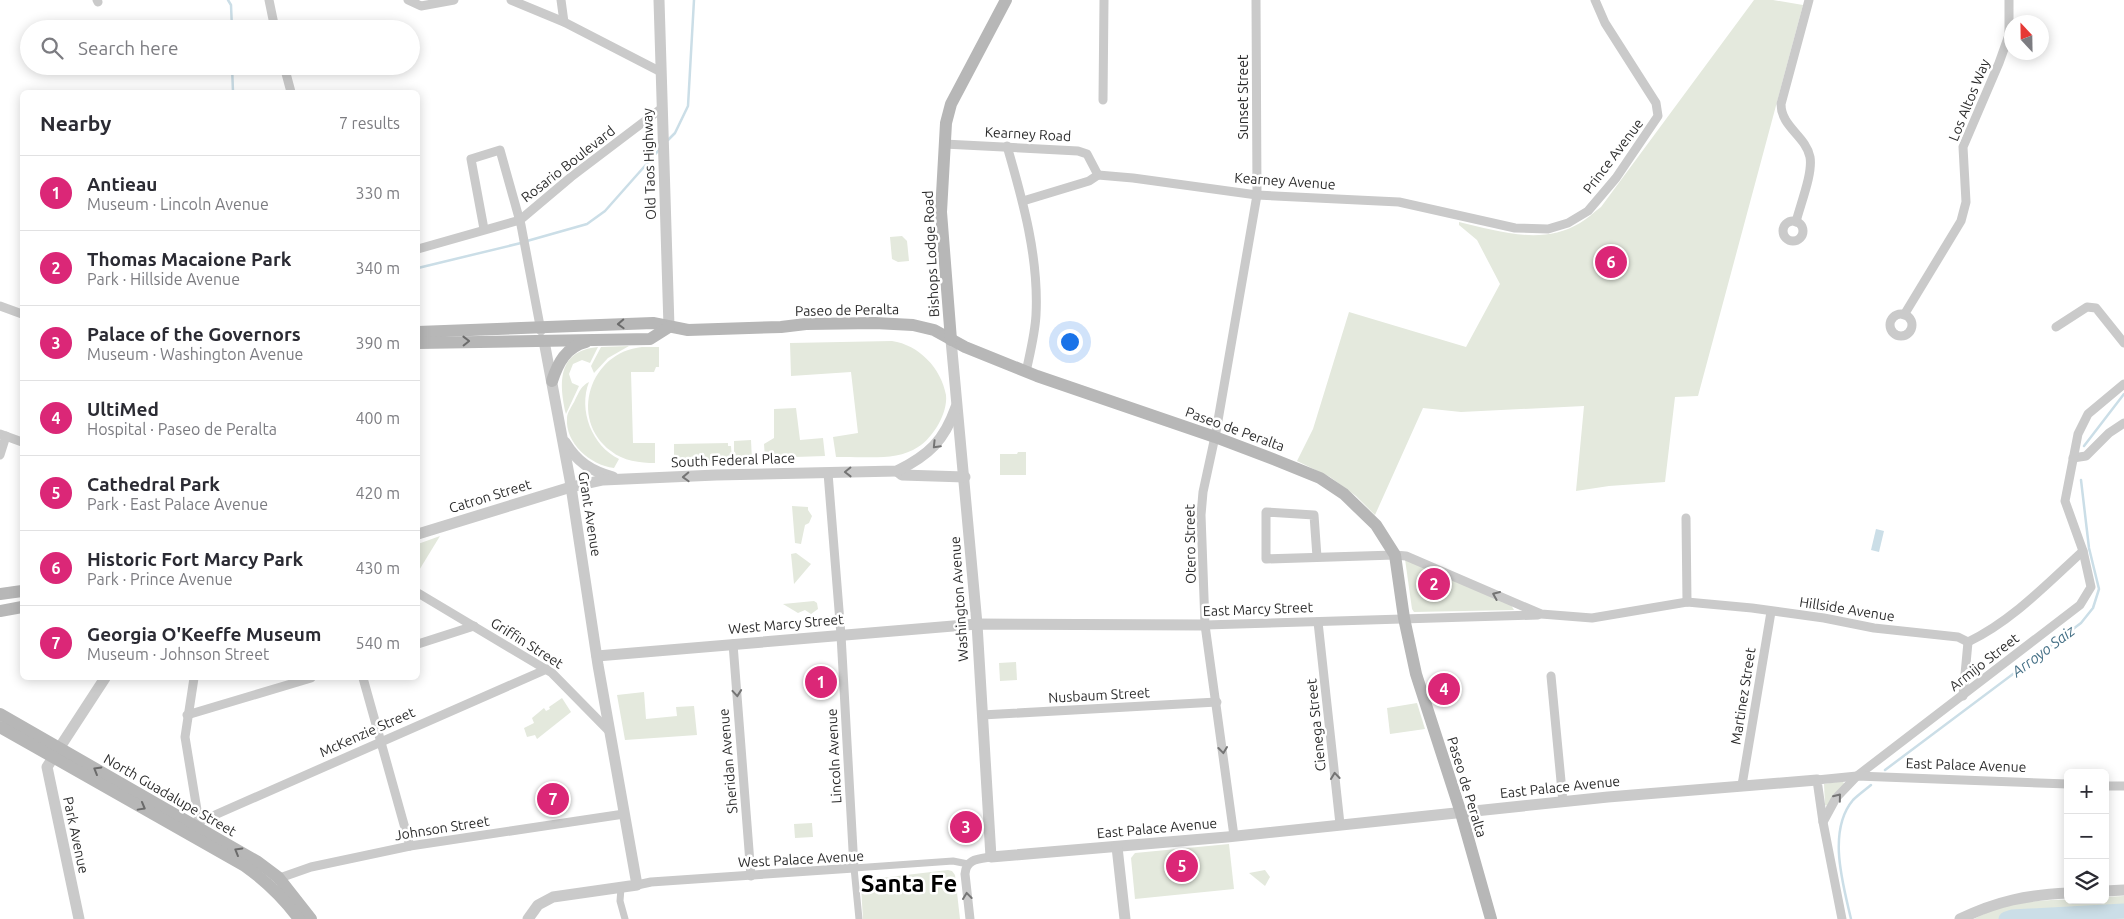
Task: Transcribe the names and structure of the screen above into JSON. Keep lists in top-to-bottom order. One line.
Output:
{"streets":{"main road":["Bishops Lodge Road","Paseo de Peralta","North Guadalupe Street"],"street":["Sunset Street","Los Altos Way","Kearney Road","Prince Avenue","Rosario Boulevard","Old Taos Highway","Kearney Avenue","South Federal Place","Catron Street","Grant Avenue","Otero Street","Washington Avenue","East Marcy Street","Hillside Avenue","West Marcy Street","Griffin Street","Armijo Street","Nusbaum Street","Martinez Street","Cienega Street","McKenzie Street","Lincoln Avenue","Sheridan Avenue","East Palace Avenue","Johnson Street","Park Avenue","West Palace Avenue"]},"crossings":[["Sunset Street","Kearney Avenue"],["Sunset Street","Otero Street"],["Kearney Road","Kearney Avenue"],["Kearney Road","Bishops Lodge Road"],["Prince Avenue","Kearney Avenue"],["Rosario Boulevard","Old Taos Highway"],["Rosario Boulevard","Grant Avenue"],["Old Taos Highway","Paseo de Peralta"],["Kearney Avenue","Otero Street"],["Bishops Lodge Road","Paseo de Peralta"],["Bishops Lodge Road","Washington Avenue"],["Paseo de Peralta","Grant Avenue"],["Paseo de Peralta","Otero Street"],["Paseo de Peralta","Washington Avenue"],["Paseo de Peralta","East Marcy Street"],["Paseo de Peralta","Hillside Avenue"],["Paseo de Peralta","East Palace Avenue"],["South Federal Place","Catron Street"],["South Federal Place","Grant Avenue"],["South Federal Place","Lincoln Avenue"],["Catron Street","Grant Avenue"],["Grant Avenue","West Marcy Street"],["Grant Avenue","Griffin Street"],["Grant Avenue","Johnson Street"],["Grant Avenue","West Palace Avenue"],["Otero Street","East Marcy Street"],["Otero Street","Nusbaum Street"],["Otero Street","East Palace Avenue"],["Washington Avenue","East Marcy Street"],["Washington Avenue","West Marcy Street"],["Washington Avenue","Nusbaum Street"],["Washington Avenue","East Palace Avenue"],["East Marcy Street","Hillside Avenue"],["East Marcy Street","West Marcy Street"],["East Marcy Street","Cienega Street"],["Hillside Avenue","Martinez Street"],["West Marcy Street","Lincoln Avenue"],["West Marcy Street","Sheridan Avenue"],["Griffin Street","McKenzie Street"],["Armijo Street","East Palace Avenue"],["Martinez Street","East Palace Avenue"],["Cienega Street","East Palace Avenue"],["McKenzie Street","North Guadalupe Street"],["Lincoln Avenue","West Palace Avenue"],["Sheridan Avenue","West Palace Avenue"],["East Palace Avenue","West Palace Avenue"],["North Guadalupe Street","Johnson Street"],["North Guadalupe Street","Park Avenue"]],"one_way":["South Federal Place","Cienega Street","Sheridan Avenue"],"districts":["Santa Fe"],"water":["Arroyo Saiz"],"north":"top","page":{"search":"Search here","heading":["Nearby","7 results"],"list":[{"mark":"1","name":"Antieau","note":"Museum · Lincoln Avenue","value":"330 m"},{"mark":"2","name":"Thomas Macaione Park","note":"Park · Hillside Avenue","value":"340 m"},{"mark":"3","name":"Palace of the Governors","note":"Museum · Washington Avenue","value":"390 m"},{"mark":"4","name":"UltiMed","note":"Hospital · Paseo de Peralta","value":"400 m"},{"mark":"5","name":"Cathedral Park","note":"Park · East Palace Avenue","value":"420 m"},{"mark":"6","name":"Historic Fort Marcy Park","note":"Park · Prince Avenue","value":"430 m"},{"mark":"7","name":"Georgia O'Keeffe Museum","note":"Museum · Johnson Street","value":"540 m"}],"pins":["6","2","1","4","7","3","5"],"map_buttons":["+","−"]}}
